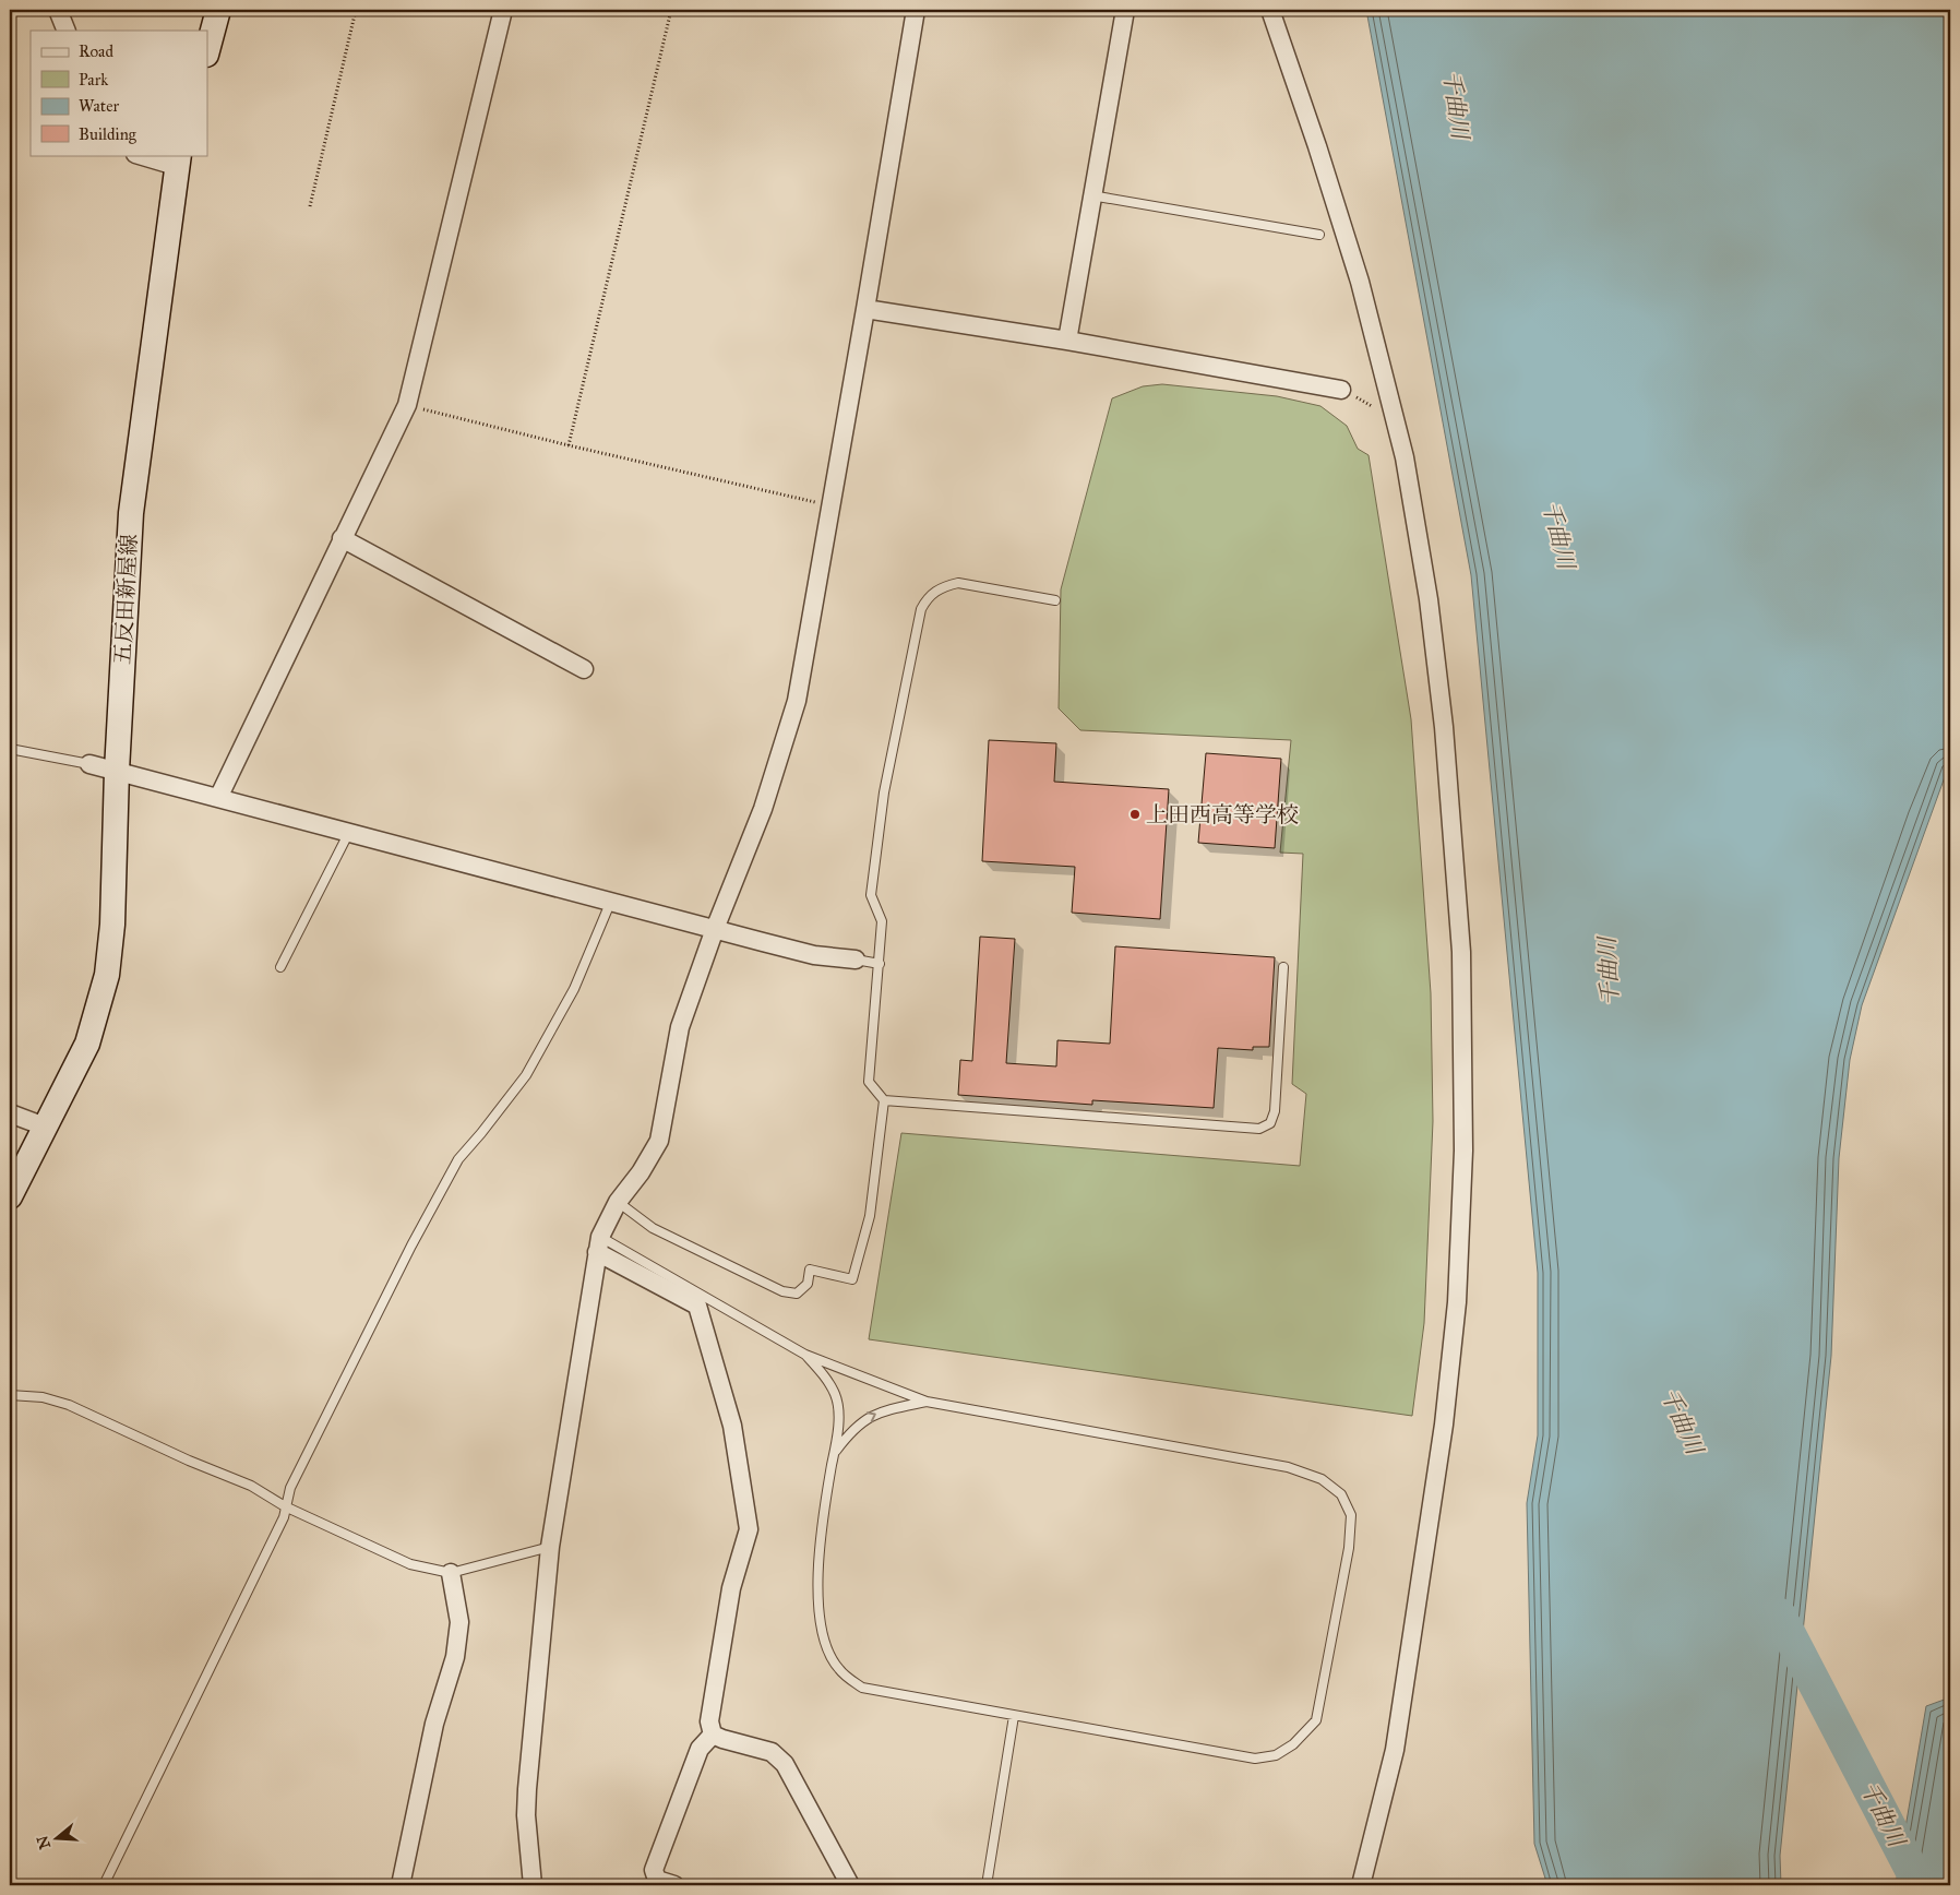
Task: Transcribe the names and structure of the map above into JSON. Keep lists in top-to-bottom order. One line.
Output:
{"streets":{"street":["五反田新屋線"]},"water":["千曲川"],"places":["上田西高等学校"],"legend":["Road","Park","Water","Building"],"north":"left"}
